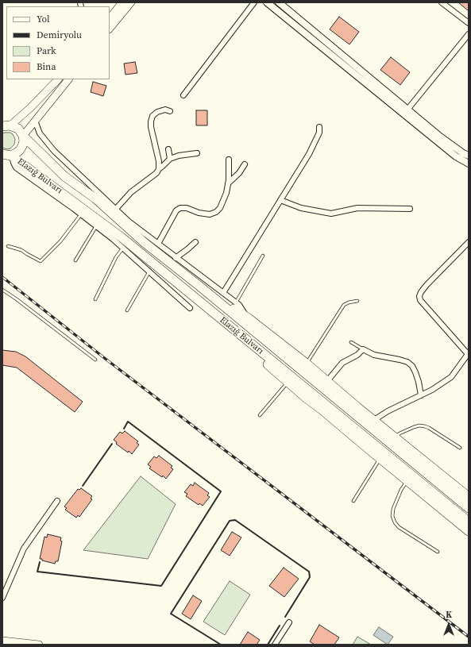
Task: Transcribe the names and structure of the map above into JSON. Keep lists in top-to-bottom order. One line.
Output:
{"streets":{"highway":["Elazığ Bulvarı"]},"legend":["Yol","Demiryolu","Park","Bina"],"north":"top"}
